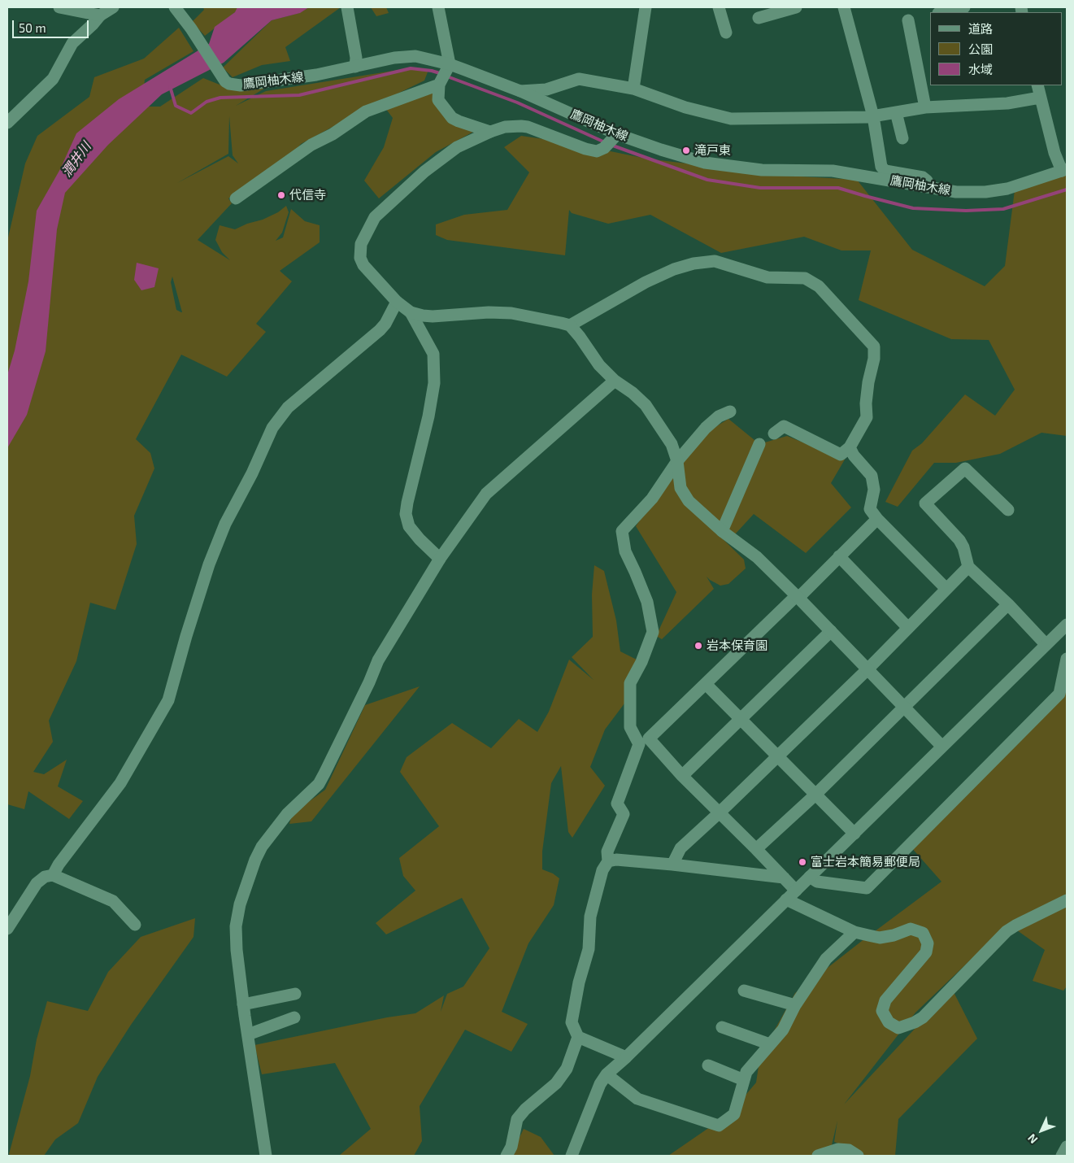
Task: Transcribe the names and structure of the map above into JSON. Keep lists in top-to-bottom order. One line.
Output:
{"streets":{"street":["鷹岡柚木線"]},"water":["潤井川"],"places":["滝戸東","代信寺","岩本保育園","富士岩本簡易郵便局"],"legend":["道路","公園","水域"],"scale_bar":"50 m","north":"bottom left"}
